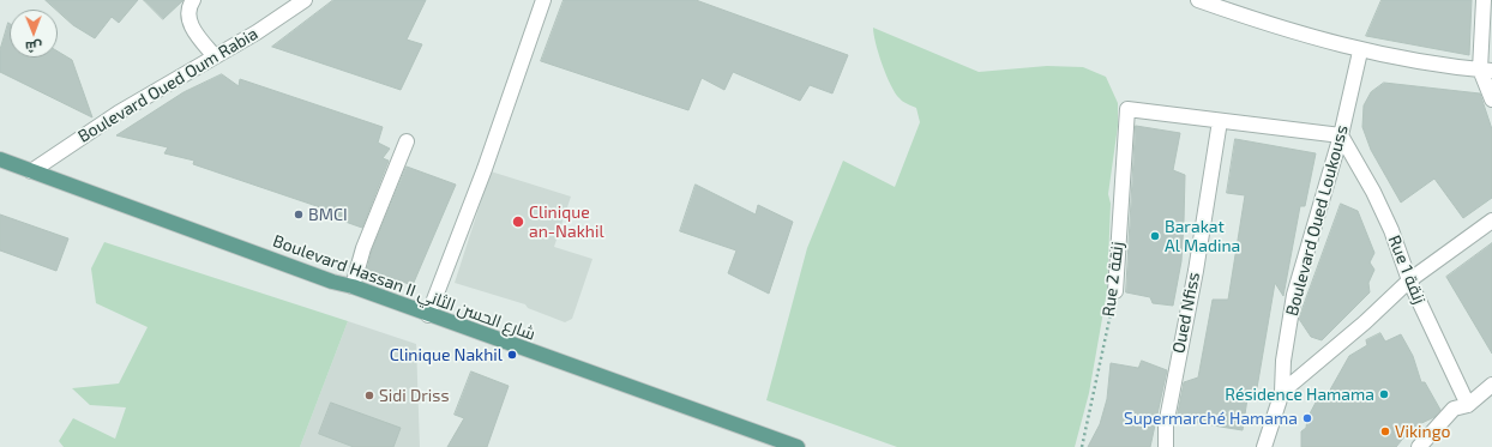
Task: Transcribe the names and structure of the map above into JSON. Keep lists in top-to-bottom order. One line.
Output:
{"streets":{"main road":["Boulevard Hassan II شارع الحسن الثاني"],"street":["Boulevard Oued Oum Rabia","Boulevard Oued Loukouss","Rue 1 زنقة","Rue 2 زنقة","Oued Nfiss"]},"crossings":[["Boulevard Oued Oum Rabia","Boulevard Hassan II شارع الحسن الثاني"],["Boulevard Oued Loukouss","Rue 1 زنقة"],["Rue 2 زنقة","Oued Nfiss"]],"places":["BMCI","Clinique an-Nakhil","Barakat Al Madina","Clinique Nakhil","Résidence Hamama","Sidi Driss","Supermarché Hamama","Vikingo"],"north":"bottom"}
